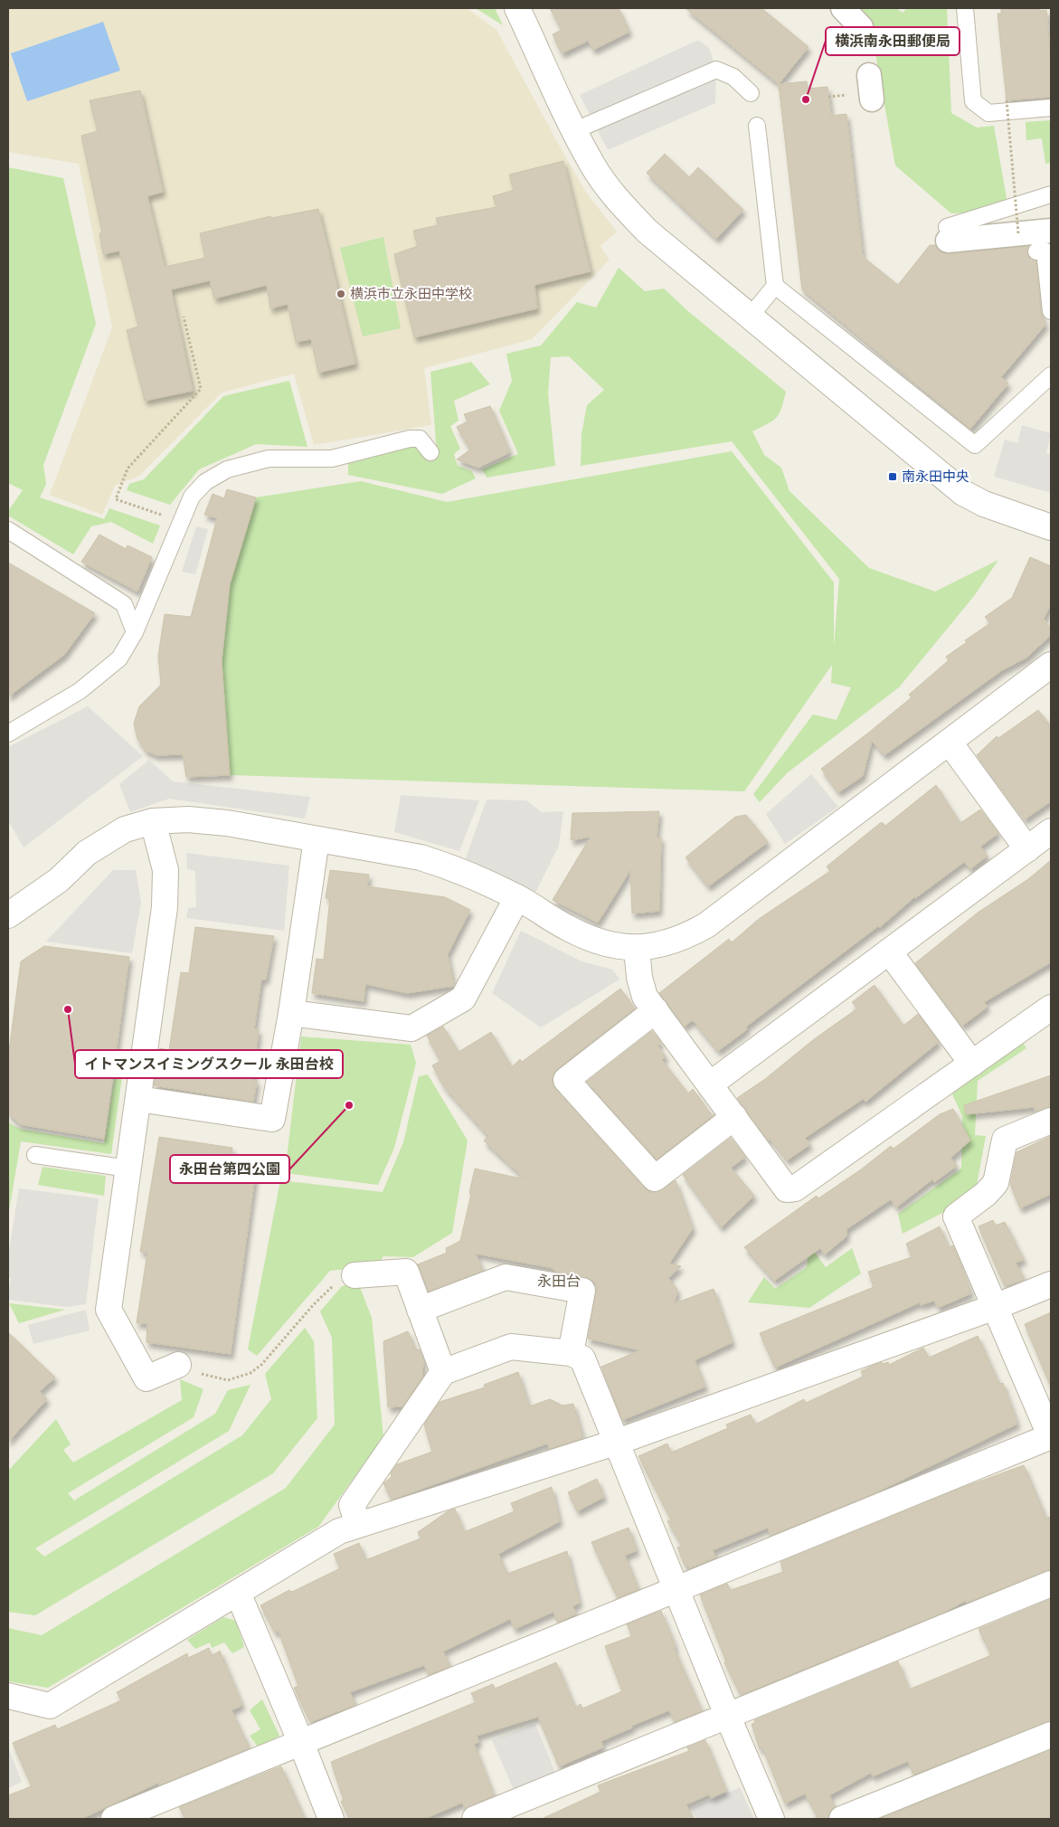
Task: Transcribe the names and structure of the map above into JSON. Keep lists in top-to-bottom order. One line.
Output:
{"districts":["永田台"],"places":{"other":["横浜南永田郵便局","横浜市立永田中学校","イトマンスイミングスクール 永田台校","永田台第四公園"],"transit":["南永田中央"]}}
